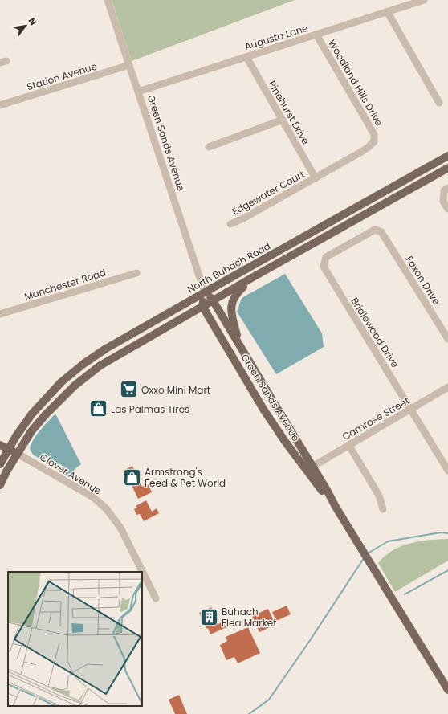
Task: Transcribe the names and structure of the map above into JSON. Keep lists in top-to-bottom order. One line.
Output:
{"streets":{"main road":["Green Sands Avenue","North Buhach Road"],"street":["Augusta Lane","Station Avenue","Woodland Hills Drive","Pinehurst Drive","Edgewater Court","Faxon Drive","Manchester Road","Bridlewood Drive","Camrose Street","Clover Avenue"]},"crossings":[["Augusta Lane","Woodland Hills Drive"],["Augusta Lane","Pinehurst Drive"],["Augusta Lane","Green Sands Avenue"],["Station Avenue","Green Sands Avenue"],["Woodland Hills Drive","Edgewater Court"],["Pinehurst Drive","Edgewater Court"],["Green Sands Avenue","North Buhach Road"],["Green Sands Avenue","Camrose Street"],["North Buhach Road","Clover Avenue"],["Faxon Drive","Bridlewood Drive"],["Bridlewood Drive","Camrose Street"]],"places":{"supermarket":["Oxxo Mini Mart"],"shop":["Las Palmas Tires","Armstrong's Feed & Pet World"],"building":["Buhach Flea Market"]},"north":"top right"}
